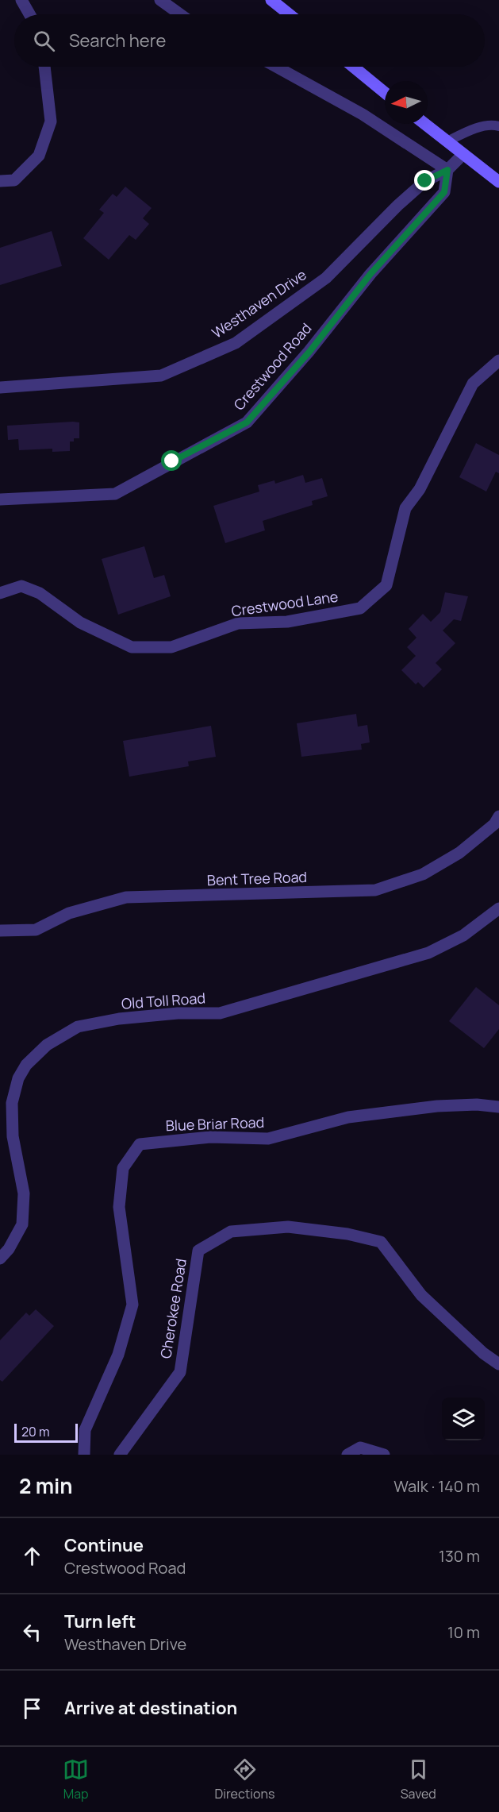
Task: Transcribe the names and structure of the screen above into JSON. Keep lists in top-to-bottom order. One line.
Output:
{"streets":{"street":["Westhaven Drive","Crestwood Road","Crestwood Lane","Bent Tree Road","Old Toll Road","Blue Briar Road","Cherokee Road"]},"crossings":[["Westhaven Drive","Crestwood Road"]],"scale_bar":"20 m","north":"left","page":{"search":"Search here","scale":"20 m","heading":["2 min","Walk · 140 m"],"list":[["Continue","Crestwood Road","130 m"],["Turn left","Westhaven Drive","10 m"],"Arrive at destination"],"nav":["Map","Directions","Saved"]}}
